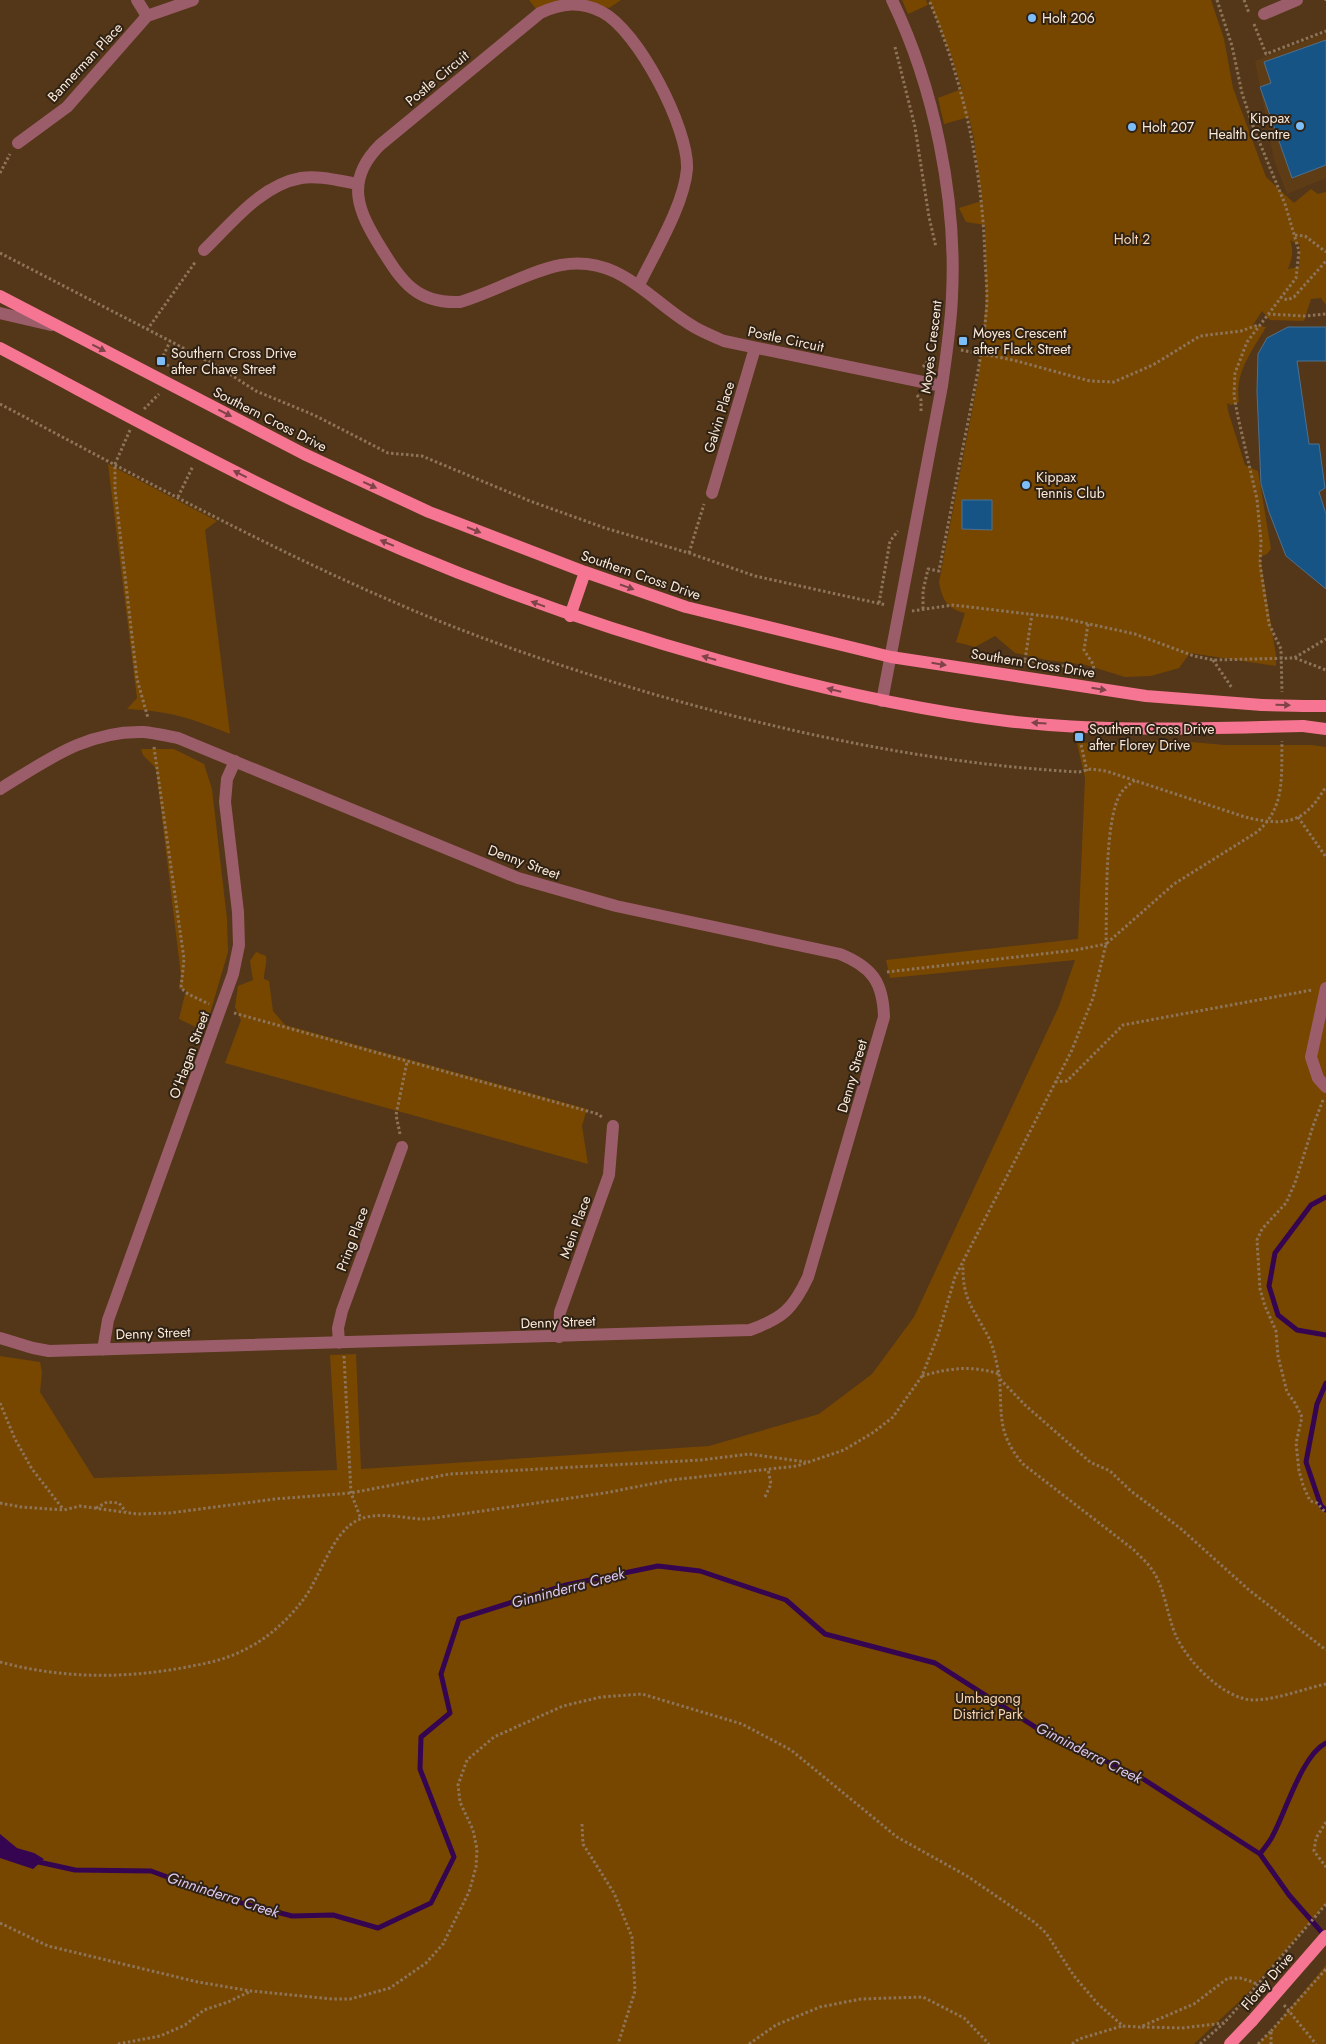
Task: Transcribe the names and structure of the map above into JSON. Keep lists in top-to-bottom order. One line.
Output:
{"streets":{"main road":["Southern Cross Drive","Florey Drive"],"street":["Bannerman Place","Postle Circuit","Moyes Crescent","Galvin Place","Denny Street","O'Hagan Street","Mein Place","Pring Place"]},"crossings":[["Postle Circuit","Moyes Crescent"],["Postle Circuit","Galvin Place"],["Moyes Crescent","Southern Cross Drive"],["Denny Street","O'Hagan Street"],["Denny Street","Mein Place"],["Denny Street","Pring Place"]],"water":["Ginninderra Creek"],"parks":["Holt 2","Umbagong District Park"],"places":{"other":["Holt 206","Kippax Health Centre","Holt 207","Kippax Tennis Club"],"transit":["Moyes Crescent after Flack Street","Southern Cross Drive after Chave Street","Southern Cross Drive after Florey Drive"]}}
